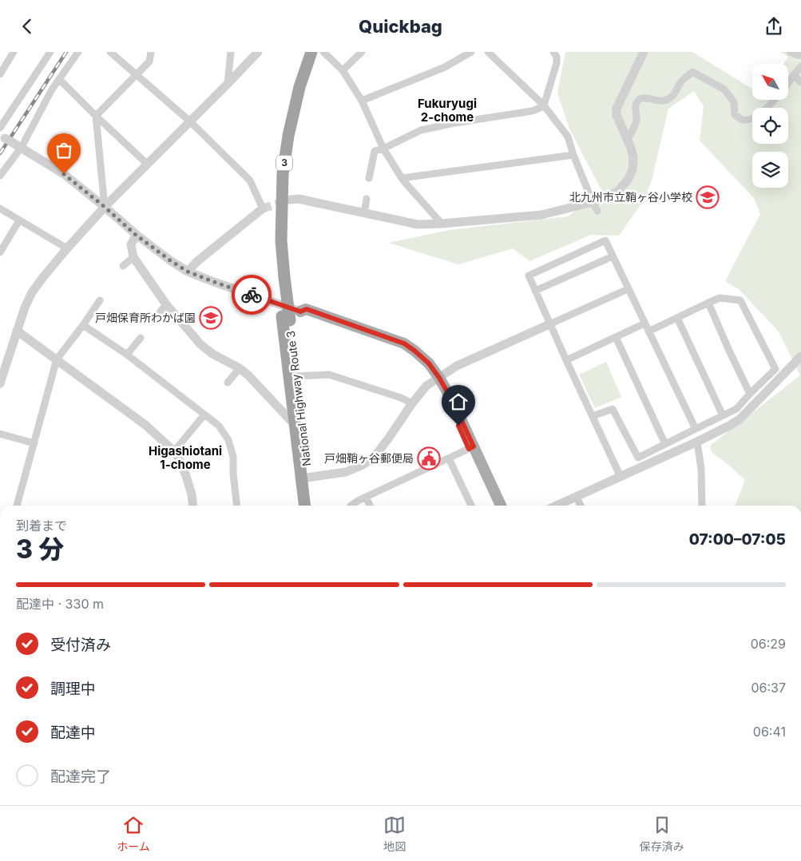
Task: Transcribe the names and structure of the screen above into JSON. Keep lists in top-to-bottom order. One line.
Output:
{"streets":{"highway":["3","National Highway Route 3"]},"districts":["Fukuryugi 2-chome","Higashiotani 1-chome"],"places":{"school or university":["北九州市立鞘ヶ谷小学校","戸畑保育所わかば園"],"public building":["戸畑鞘ヶ谷郵便局"]},"north":"top left","page":{"header":"Quickbag","heading":["3 分","到着まで","07:00–07:05"],"bar":"配達中 · 330 m","list":[["受付済み","06:29"],["調理中","06:37"],["配達中","06:41"],"配達完了"],"tabs":["ホーム","地図","保存済み"]}}
